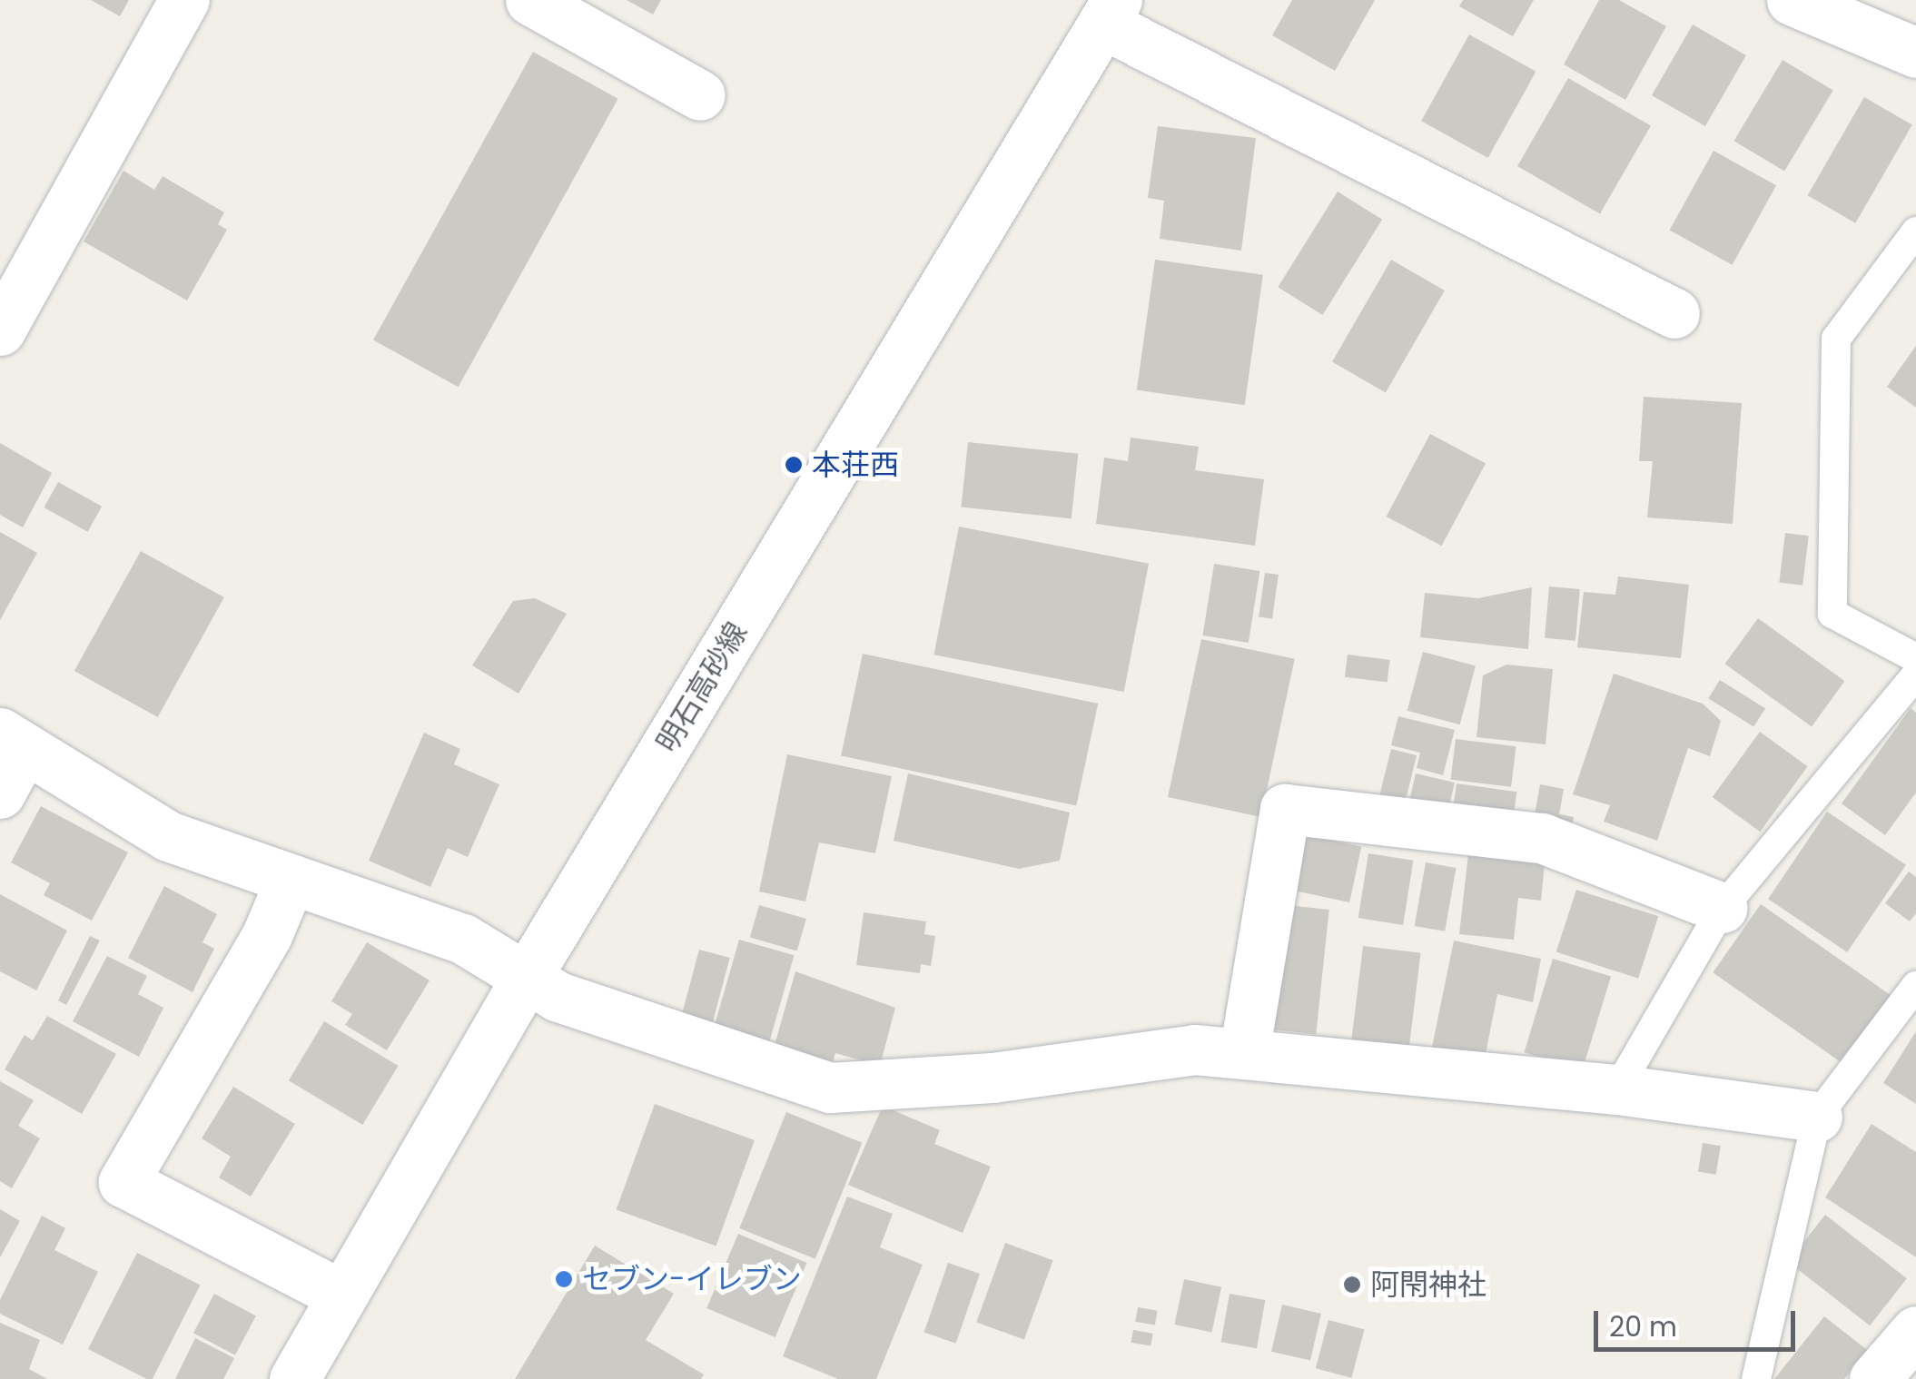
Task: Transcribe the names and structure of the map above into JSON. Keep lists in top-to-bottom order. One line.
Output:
{"streets":{"street":["明石高砂線"]},"places":["本荘西","セブン-イレブン","阿閇神社"],"scale_bar":"20 m"}
